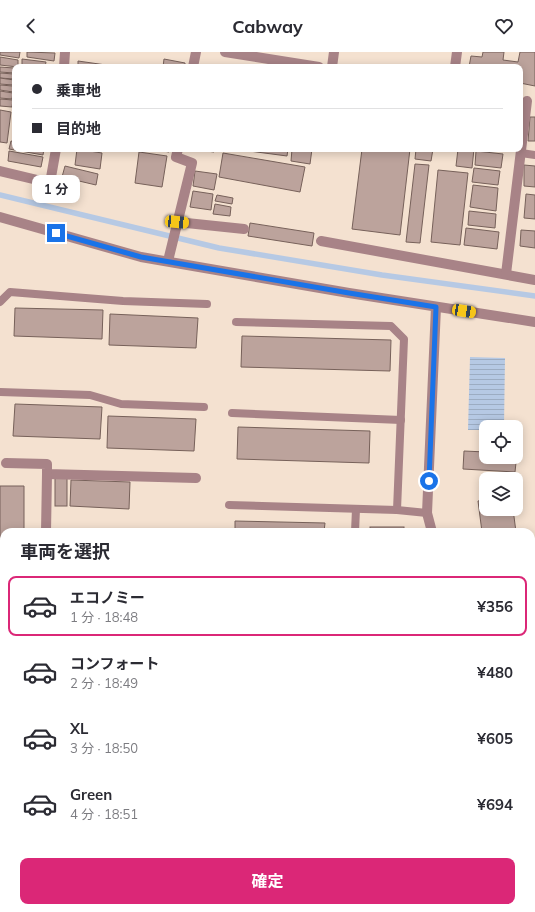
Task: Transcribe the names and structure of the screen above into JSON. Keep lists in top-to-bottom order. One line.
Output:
{"page":{"header":"Cabway","banner":["乗車地","目的地"],"bubble":"1 分","heading":"車両を選択","list":[{"name":"エコノミー","note":"1 分 · 18:48","value":"¥356"},{"name":"コンフォート","note":"2 分 · 18:49","value":"¥480"},{"name":"XL","note":"3 分 · 18:50","value":"¥605"},{"name":"Green","note":"4 分 · 18:51","value":"¥694"}],"buttons":"確定"}}
